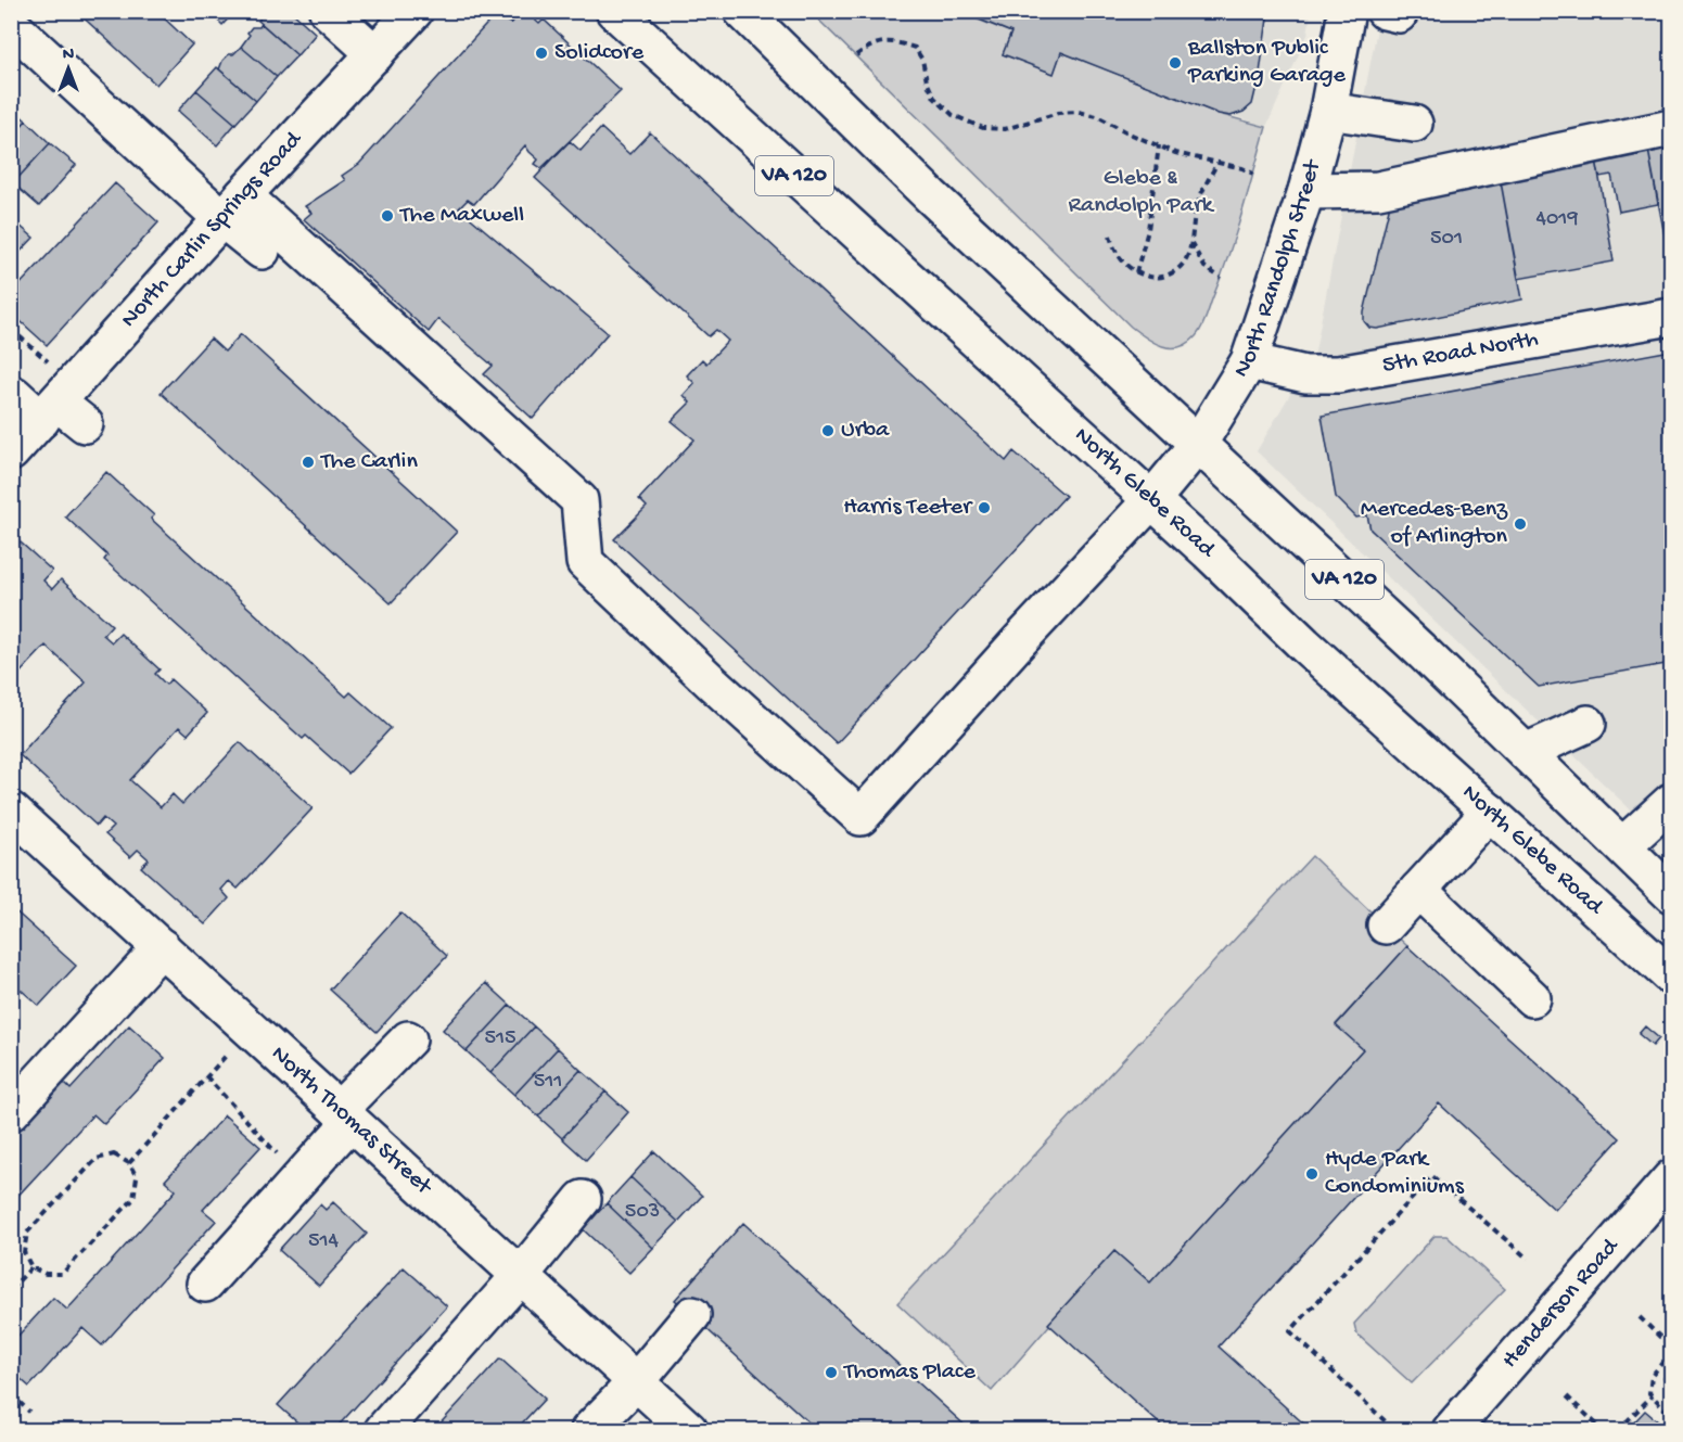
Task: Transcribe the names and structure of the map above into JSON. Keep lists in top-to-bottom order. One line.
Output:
{"streets":{"main road":["VA 120","North Carlin Springs Road","North Randolph Street","5th Road North","North Glebe Road","North Thomas Street","Henderson Road"]},"crossings":[["VA 120","North Randolph Street"],["North Carlin Springs Road","North Randolph Street"],["North Randolph Street","5th Road North"],["North Randolph Street","North Glebe Road"]],"parks":["Glebe & Randolph Park"],"places":["Solidcore","Ballston Public Parking Garage","The Maxwell","Urba","The Carlin","Harris Teeter","Mercedes-Benz of Arlington","Hyde Park Condominiums","Thomas Place"],"house_numbers":["4019","501","515","511","503","514"],"north":"top"}
